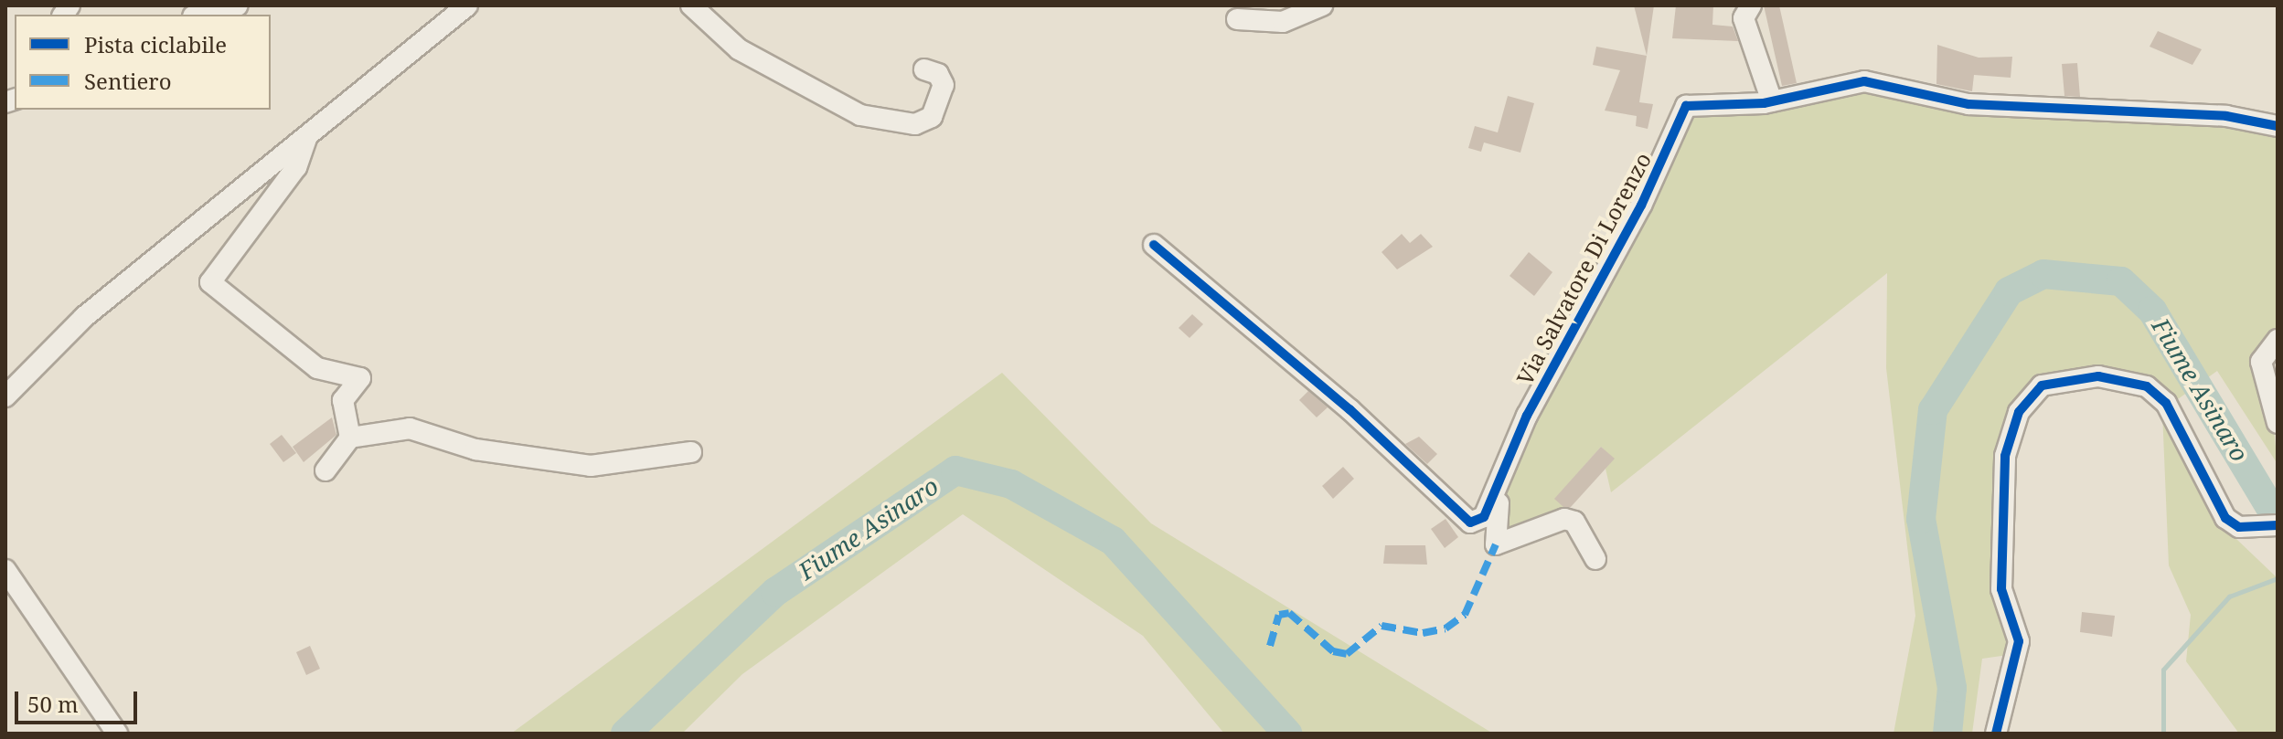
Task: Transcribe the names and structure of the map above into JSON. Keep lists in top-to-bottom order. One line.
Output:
{"streets":{"street":["Via Salvatore Di Lorenzo"]},"water":["Fiume Asinaro"],"legend":["Pista ciclabile","Sentiero"],"scale_bar":"50 m"}
